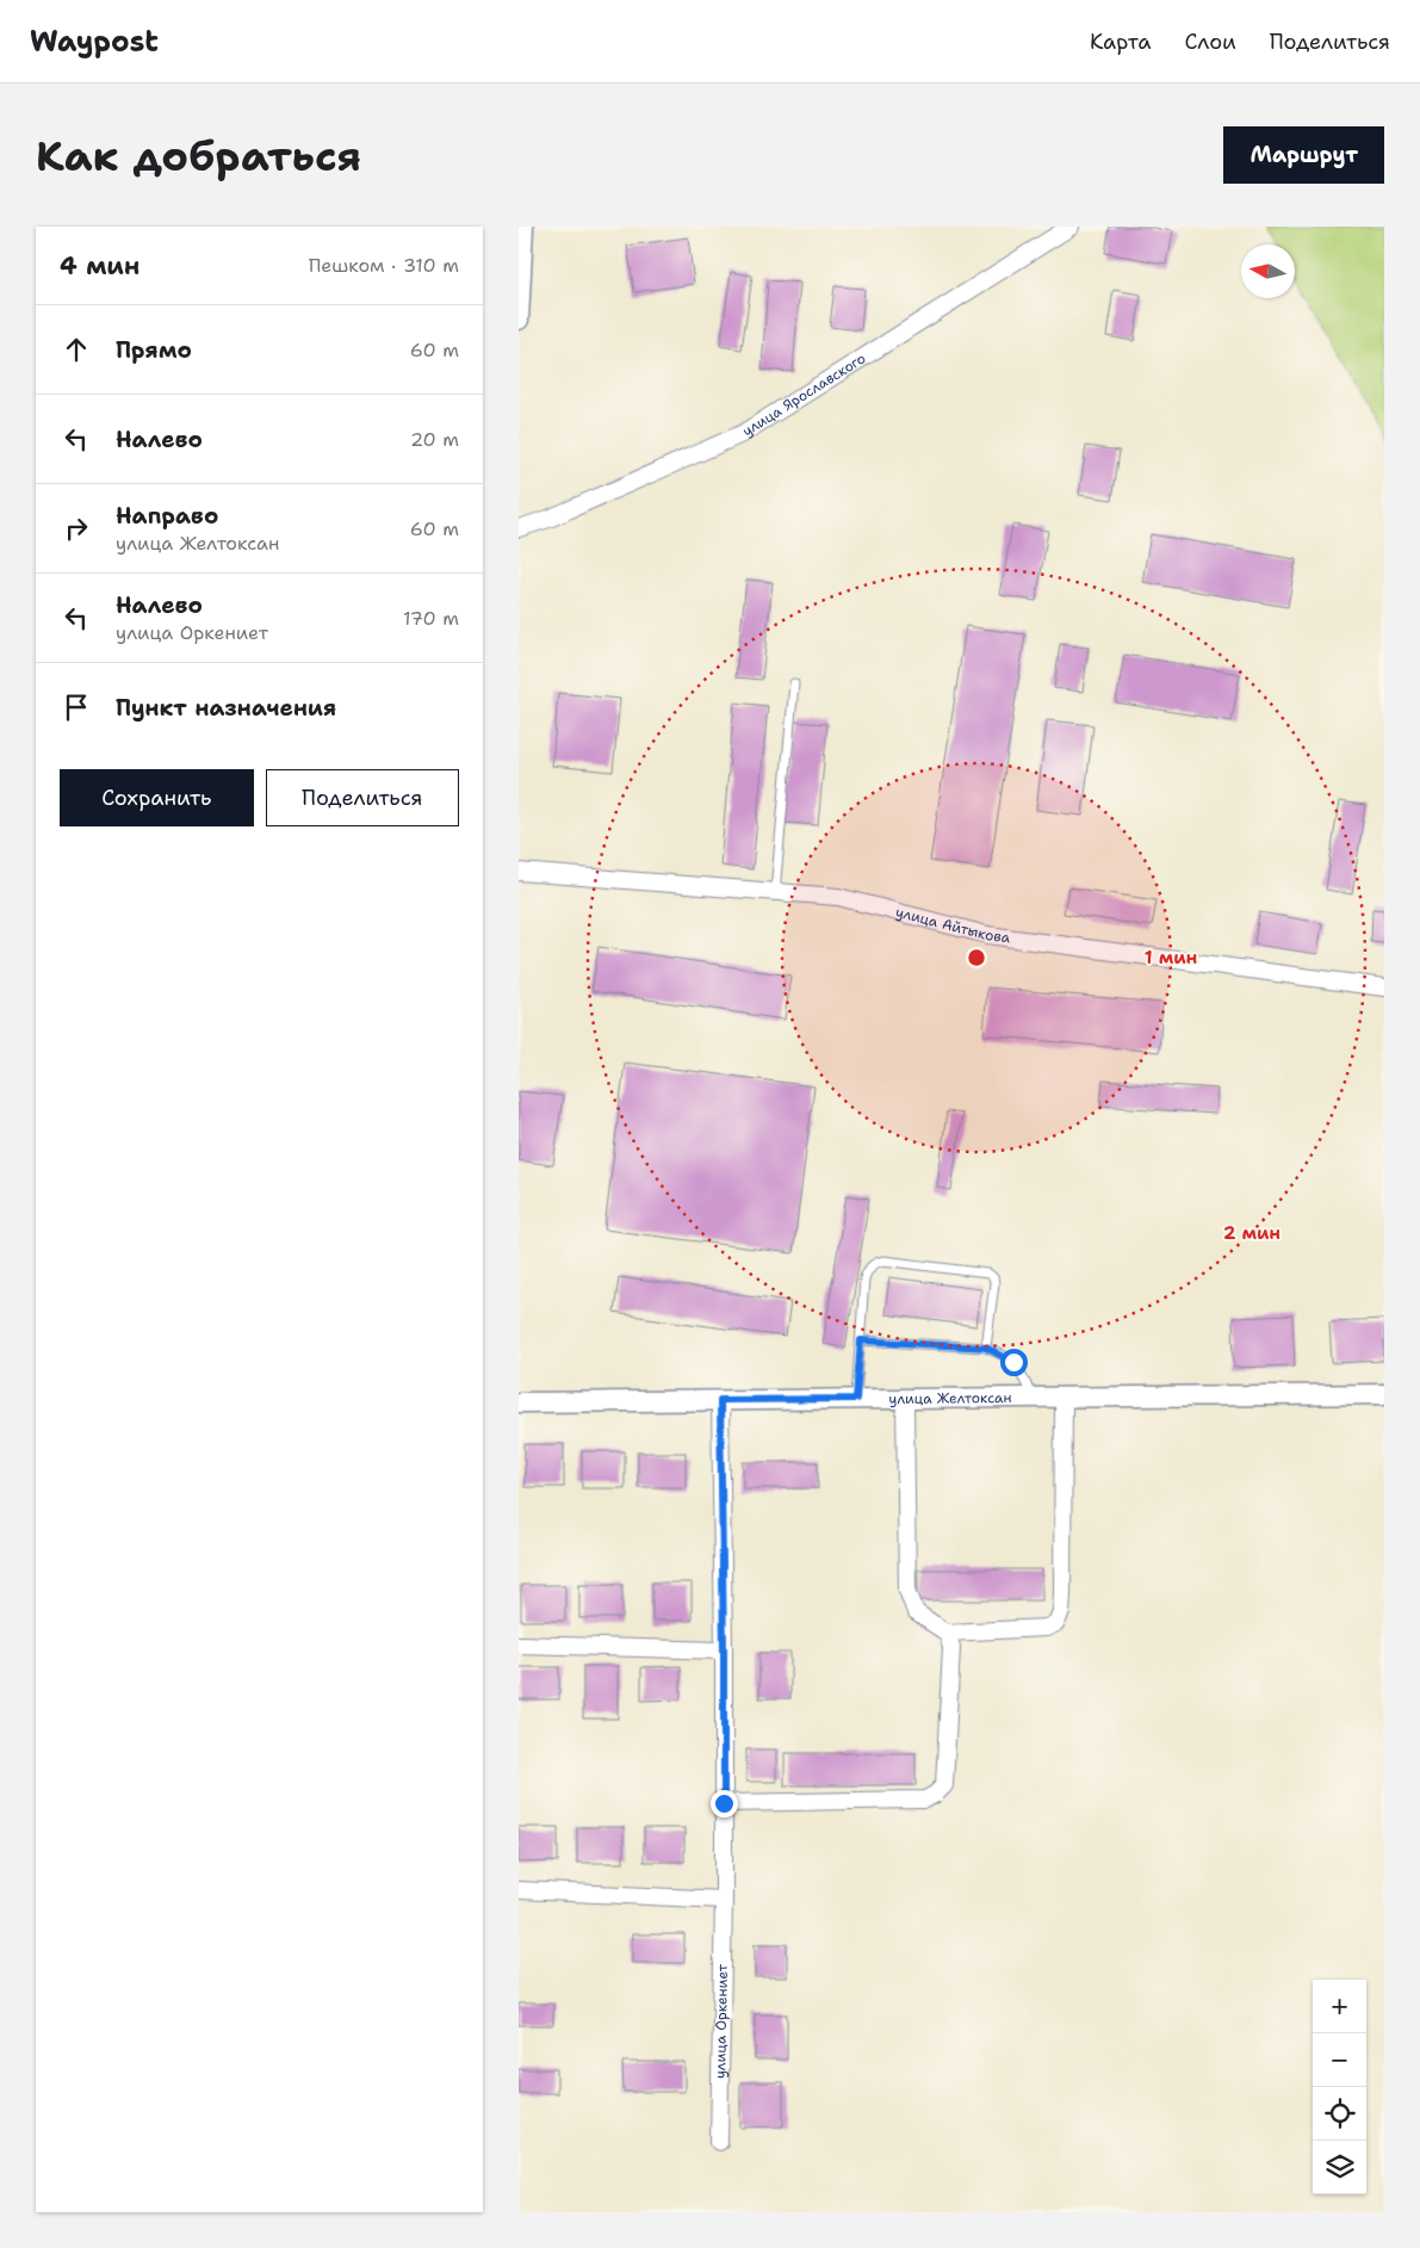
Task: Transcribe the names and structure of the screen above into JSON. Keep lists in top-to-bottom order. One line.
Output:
{"streets":{"street":["улица Ярославского","улица Айтыкова","улица Желтоксан","улица Оркениет"]},"crossings":[["улица Желтоксан","улица Оркениет"]],"north":"left","page":{"header":"Waypost","nav":["Карта","Слои","Поделиться"],"buttons":["Маршрут",["Сохранить","Поделиться"]],"title":"Как добраться","heading":["4 мин","Пешком · 310 m"],"list":[["Прямо","60 m"],["Налево","20 m"],["Направо","улица Желтоксан","60 m"],["Налево","улица Оркениет","170 m"],"Пункт назначения"],"map_buttons":["+","−"]},"rings":["1 мин","2 мин"]}
